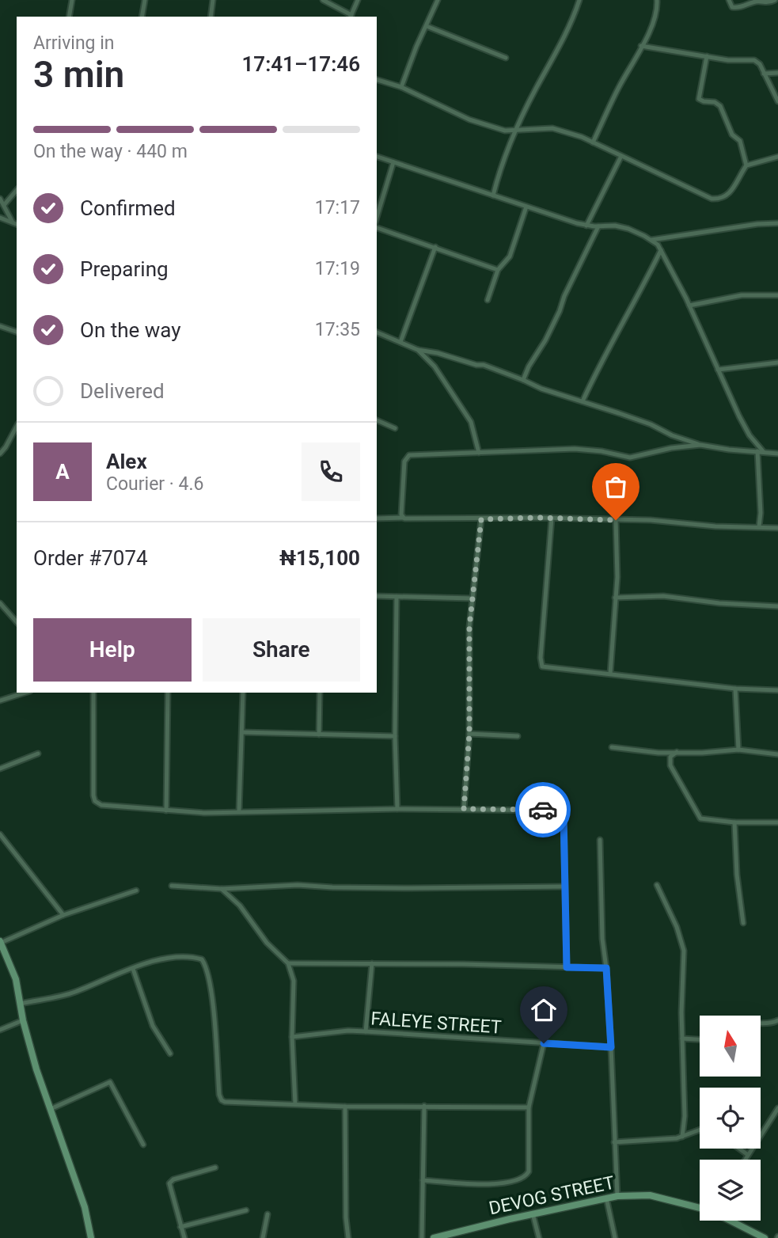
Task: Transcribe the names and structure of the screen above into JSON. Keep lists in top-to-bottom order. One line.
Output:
{"streets":{"street":["FALEYE STREET","DEVOG STREET"]},"north":"top","page":{"heading":["3 min","Arriving in","17:41–17:46"],"panel":["Alex","Courier · 4.6","Order #7074","₦15,100"],"bar":"On the way · 440 m","list":[["Confirmed","17:17"],["Preparing","17:19"],["On the way","17:35"],"Delivered"],"round":"A","buttons":["Help","Share"]}}
